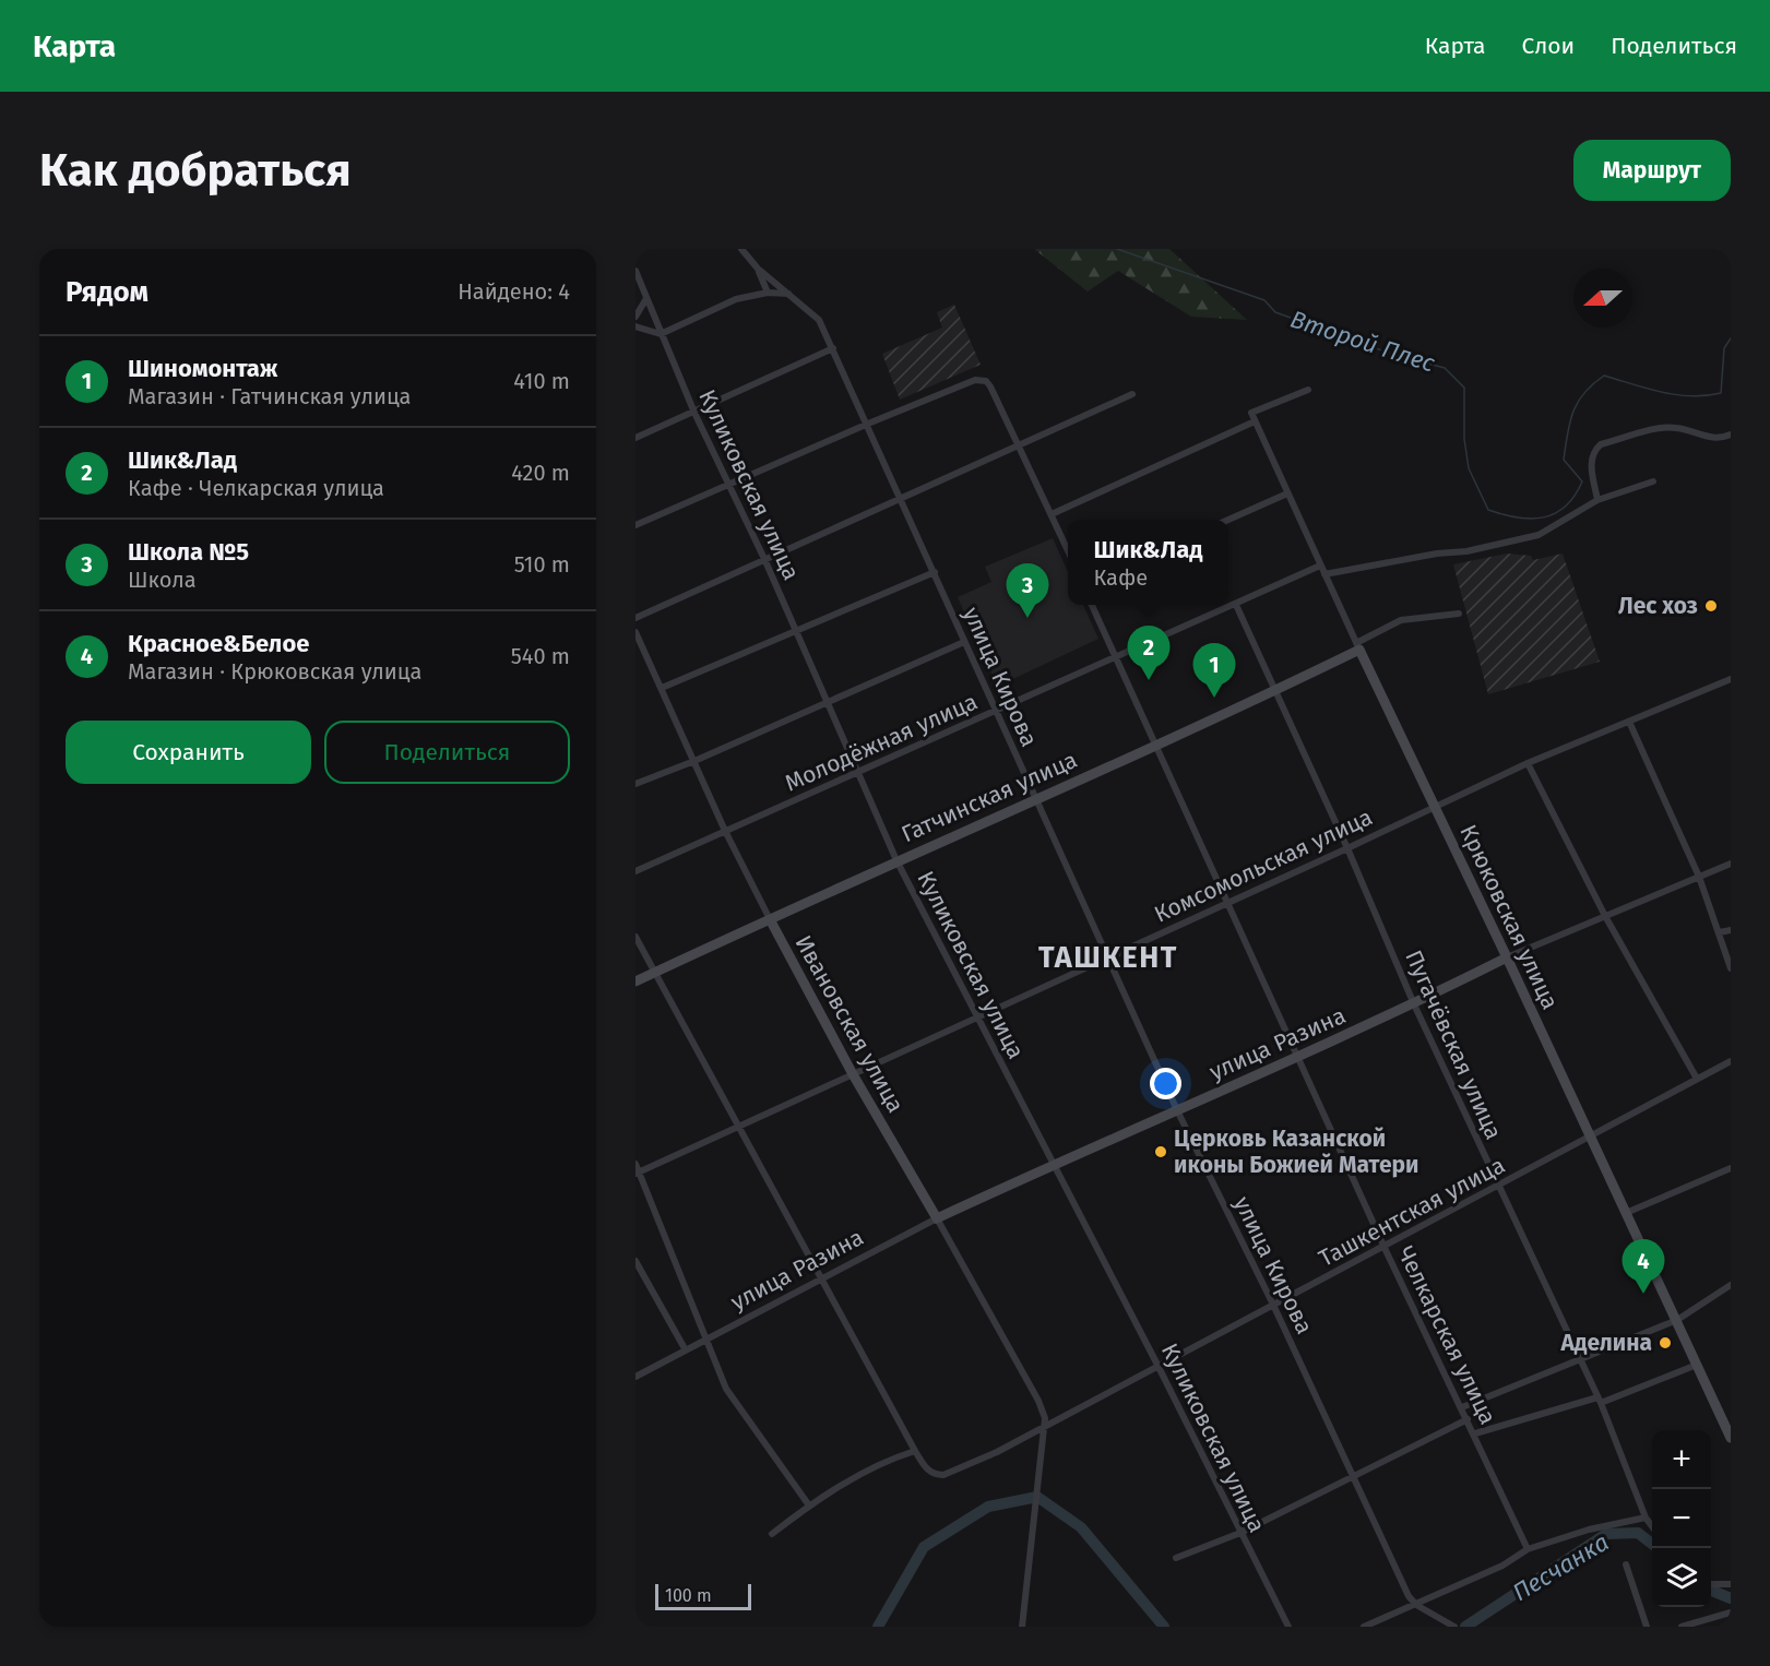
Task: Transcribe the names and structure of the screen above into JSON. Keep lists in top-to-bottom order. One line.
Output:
{"streets":{"street":["Куликовская улица","улица Кирова","Молодёжная улица","Гатчинская улица","Комсомольская улица","Крюковская улица","Ивановская улица","улица Разина","Пугачёвская улица","Ташкентская улица","Челкарская улица"]},"crossings":[["Куликовская улица","Молодёжная улица"],["Куликовская улица","Гатчинская улица"],["Куликовская улица","Комсомольская улица"],["Куликовская улица","улица Разина"],["Куликовская улица","Ташкентская улица"],["улица Кирова","Молодёжная улица"],["улица Кирова","Гатчинская улица"],["улица Кирова","Комсомольская улица"],["улица Кирова","улица Разина"],["улица Кирова","Ташкентская улица"],["Молодёжная улица","Крюковская улица"],["Молодёжная улица","Ивановская улица"],["Молодёжная улица","Пугачёвская улица"],["Молодёжная улица","Челкарская улица"],["Гатчинская улица","Крюковская улица"],["Гатчинская улица","Ивановская улица"],["Гатчинская улица","Пугачёвская улица"],["Гатчинская улица","Ташкентская улица"],["Гатчинская улица","Челкарская улица"],["Комсомольская улица","Крюковская улица"],["Комсомольская улица","Ивановская улица"],["Комсомольская улица","Пугачёвская улица"],["Комсомольская улица","Ташкентская улица"],["Комсомольская улица","Челкарская улица"],["Крюковская улица","улица Разина"],["Крюковская улица","Ташкентская улица"],["Ивановская улица","улица Разина"],["Ивановская улица","Ташкентская улица"],["улица Разина","Пугачёвская улица"],["улица Разина","Ташкентская улица"],["улица Разина","Челкарская улица"],["Пугачёвская улица","Ташкентская улица"],["Ташкентская улица","Челкарская улица"]],"districts":["ТАШКЕНТ"],"water":["Второй Плес","Песчанка"],"places":["Лес хоз","Церковь Казанской иконы Божией Матери","Аделина"],"scale_bar":"100 m","north":"left","page":{"header":"Карта","nav":["Карта","Слои","Поделиться"],"buttons":["Маршрут",["Сохранить","Поделиться"]],"title":"Как добраться","heading":["Рядом","Найдено: 4"],"list":[{"mark":"1","name":"Шиномонтаж","note":"Магазин · Гатчинская улица","value":"410 m"},{"mark":"2","name":"Шик&Лад","note":"Кафе · Челкарская улица","value":"420 m"},{"mark":"3","name":"Школа №5","note":"Школа","value":"510 m"},{"mark":"4","name":"Красное&Белое","note":"Магазин · Крюковская улица","value":"540 m"}],"popup":["Шик&Лад","Кафе"],"pins":["3","2","1","4"],"map_buttons":["+","−"],"scale":"100 m"}}
